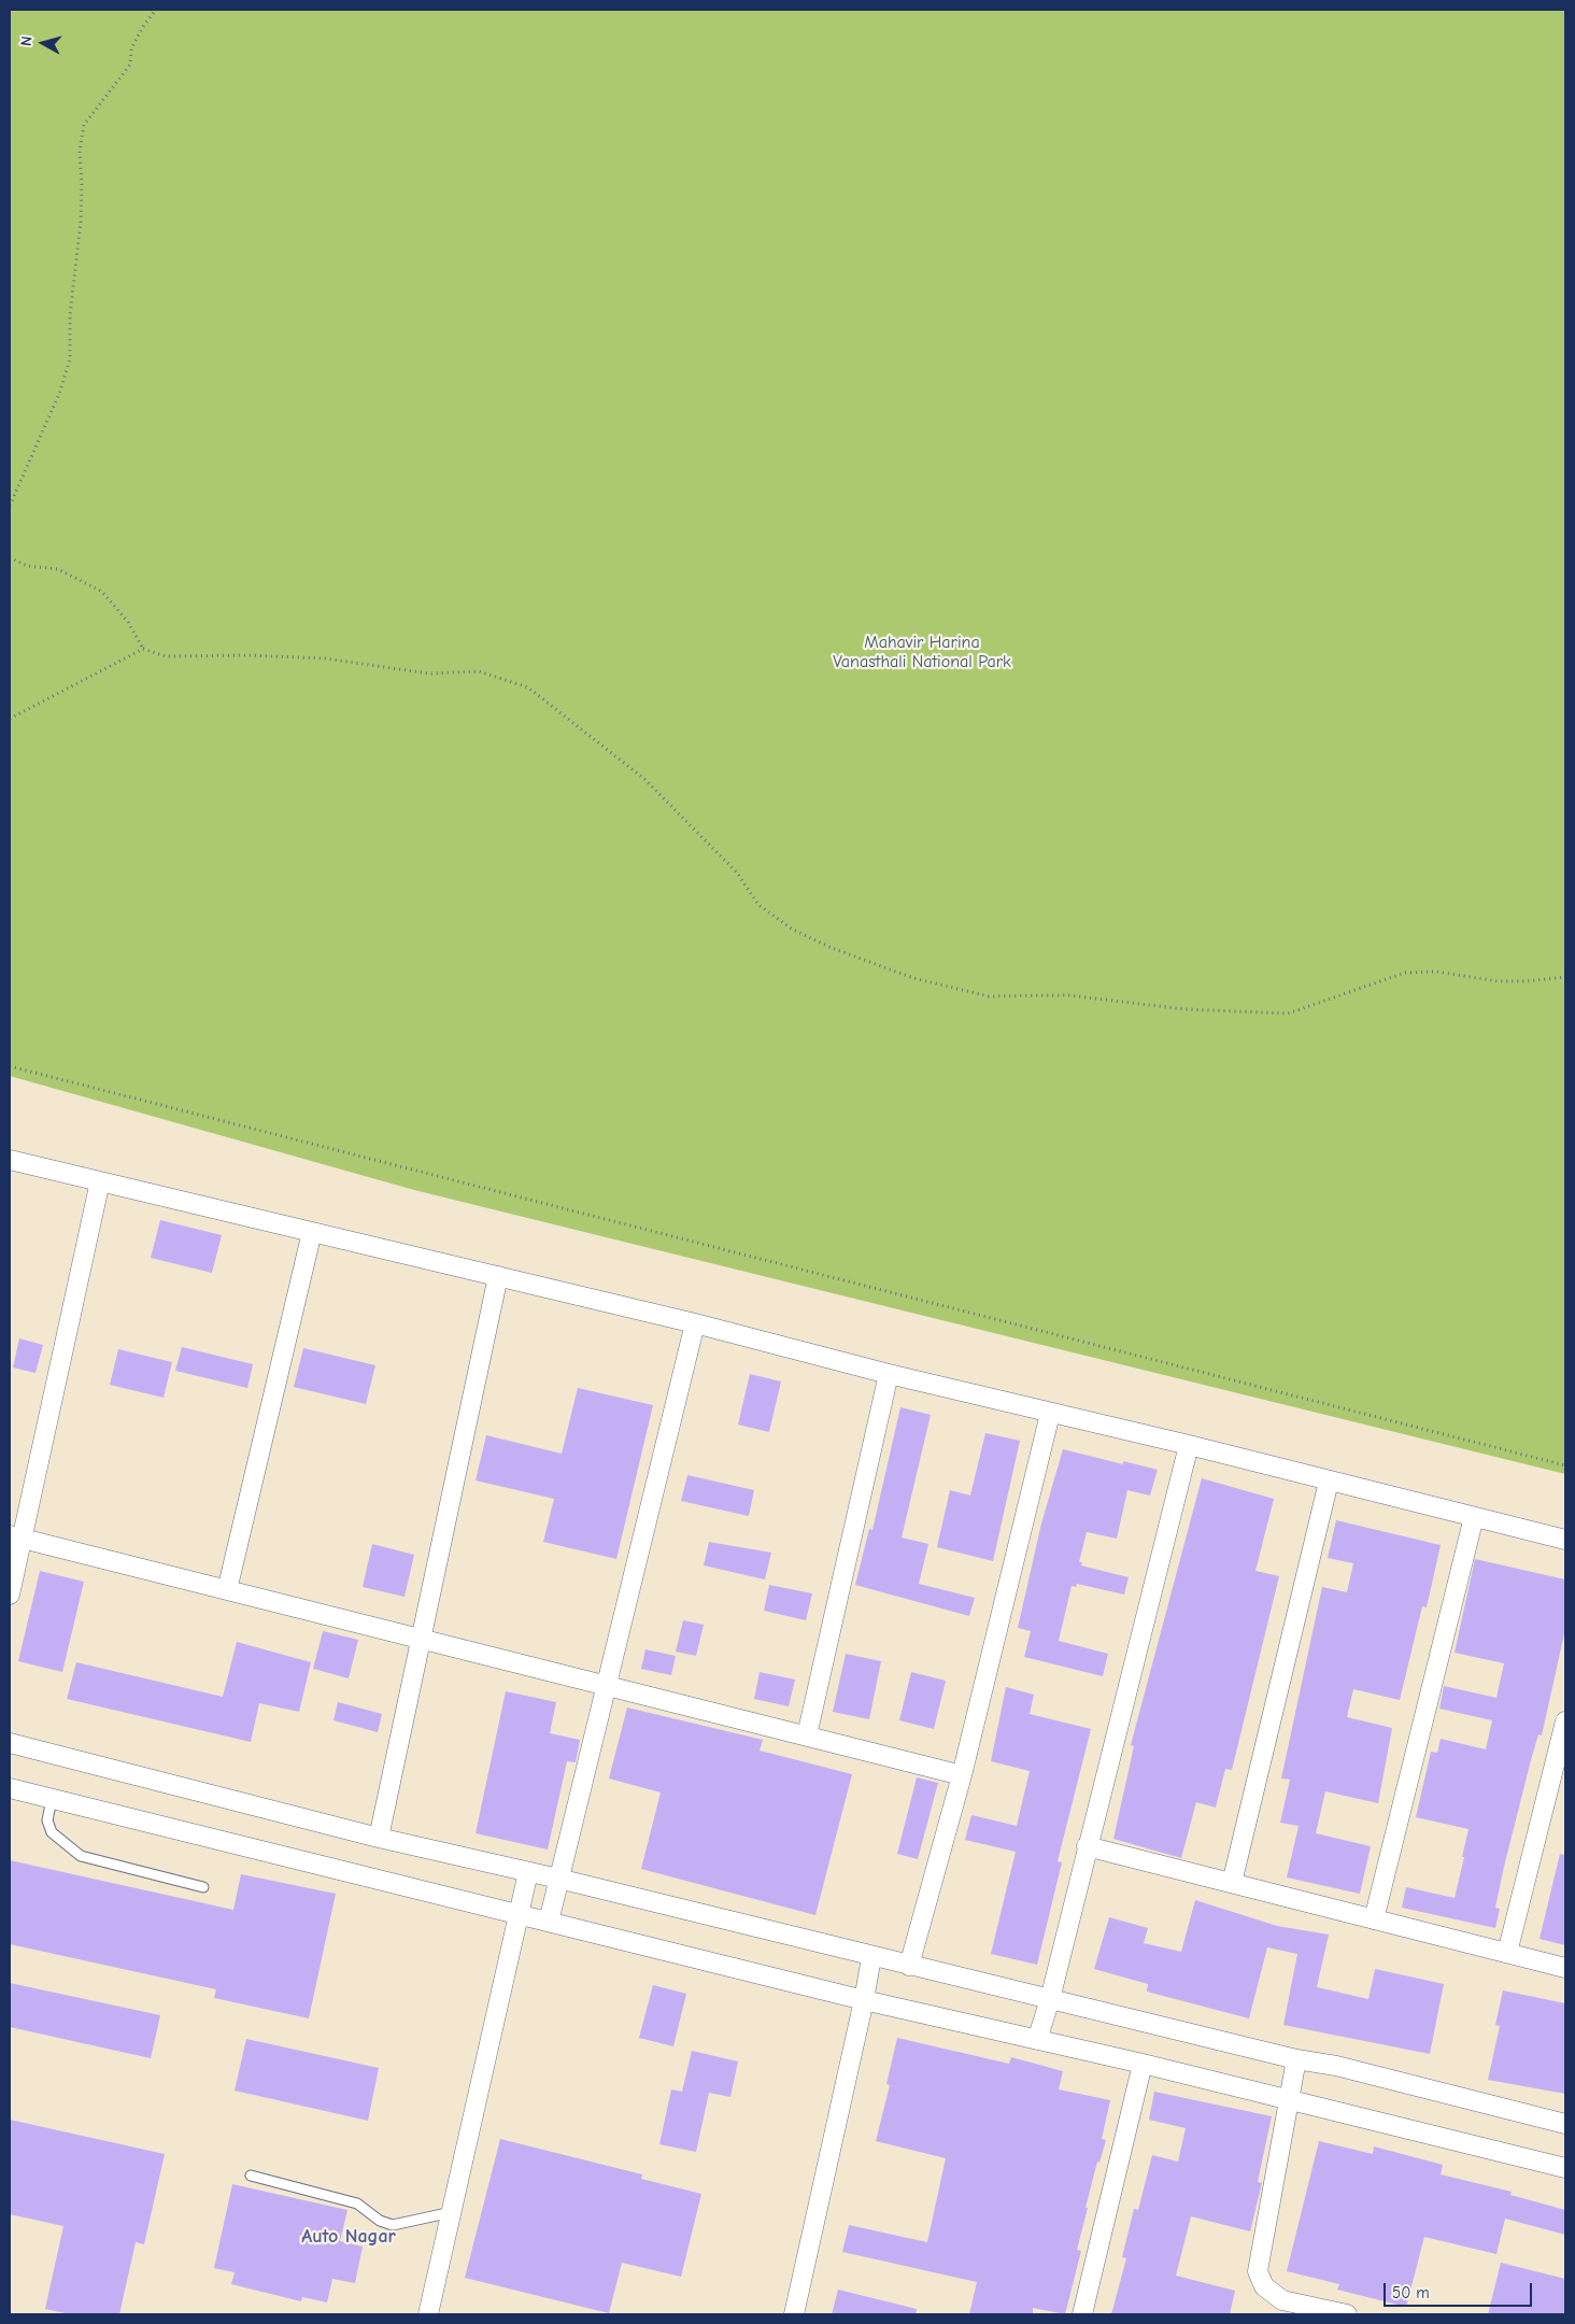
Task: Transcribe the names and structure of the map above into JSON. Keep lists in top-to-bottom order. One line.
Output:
{"districts":["Auto Nagar"],"parks":["Mahavir Harina Vanasthali National Park"],"scale_bar":"50 m","north":"left"}
